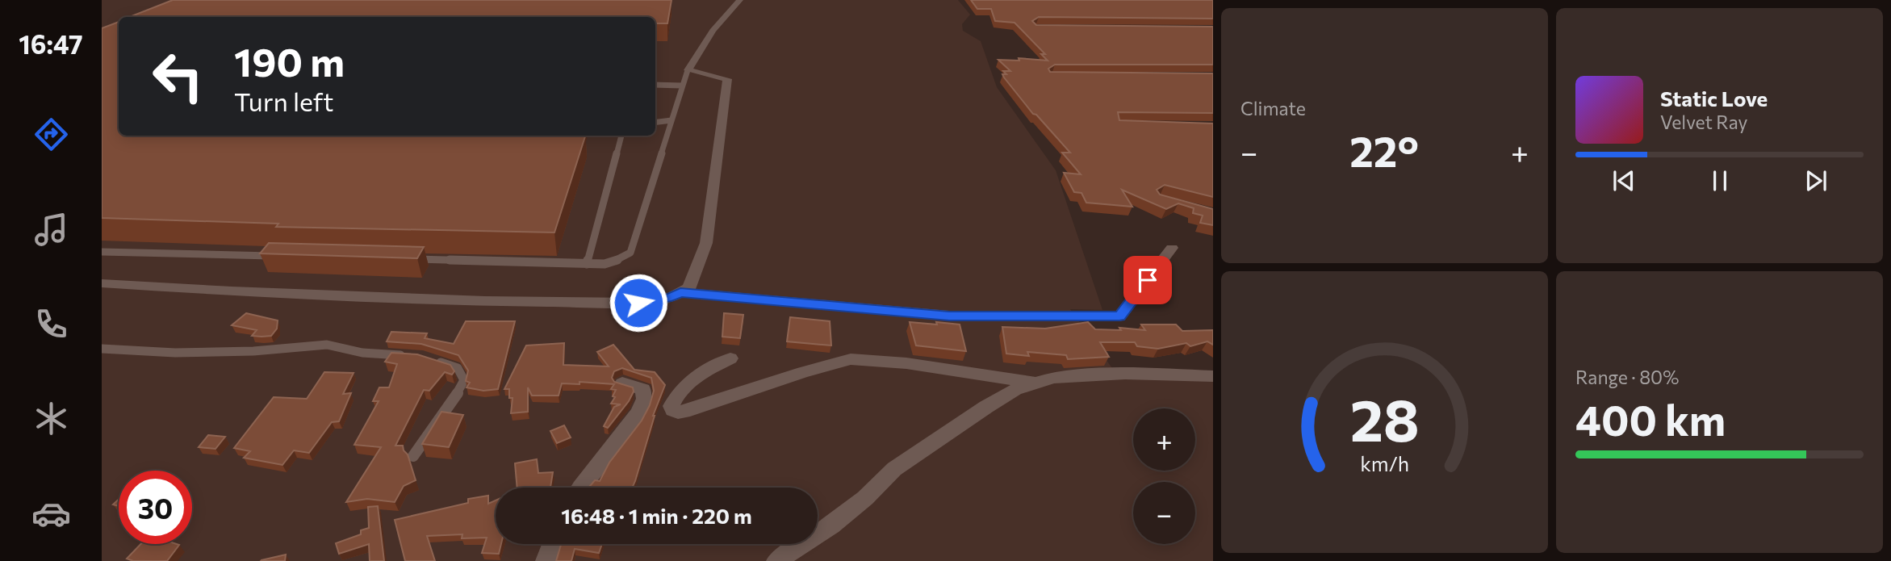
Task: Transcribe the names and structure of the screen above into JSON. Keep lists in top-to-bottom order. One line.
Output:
{"page":{"tabs":"16:47","tile":["Climate",["Range · 80%","400 km"]],"turn":["190 m","Turn left"],"song":["Static Love","Velvet Ray"],"heat":["−","22°","+"],"map_buttons":["+","−"],"limit":"30","trip":"16:48 · 1 min · 220 m","gauge":["28","km/h"]}}
